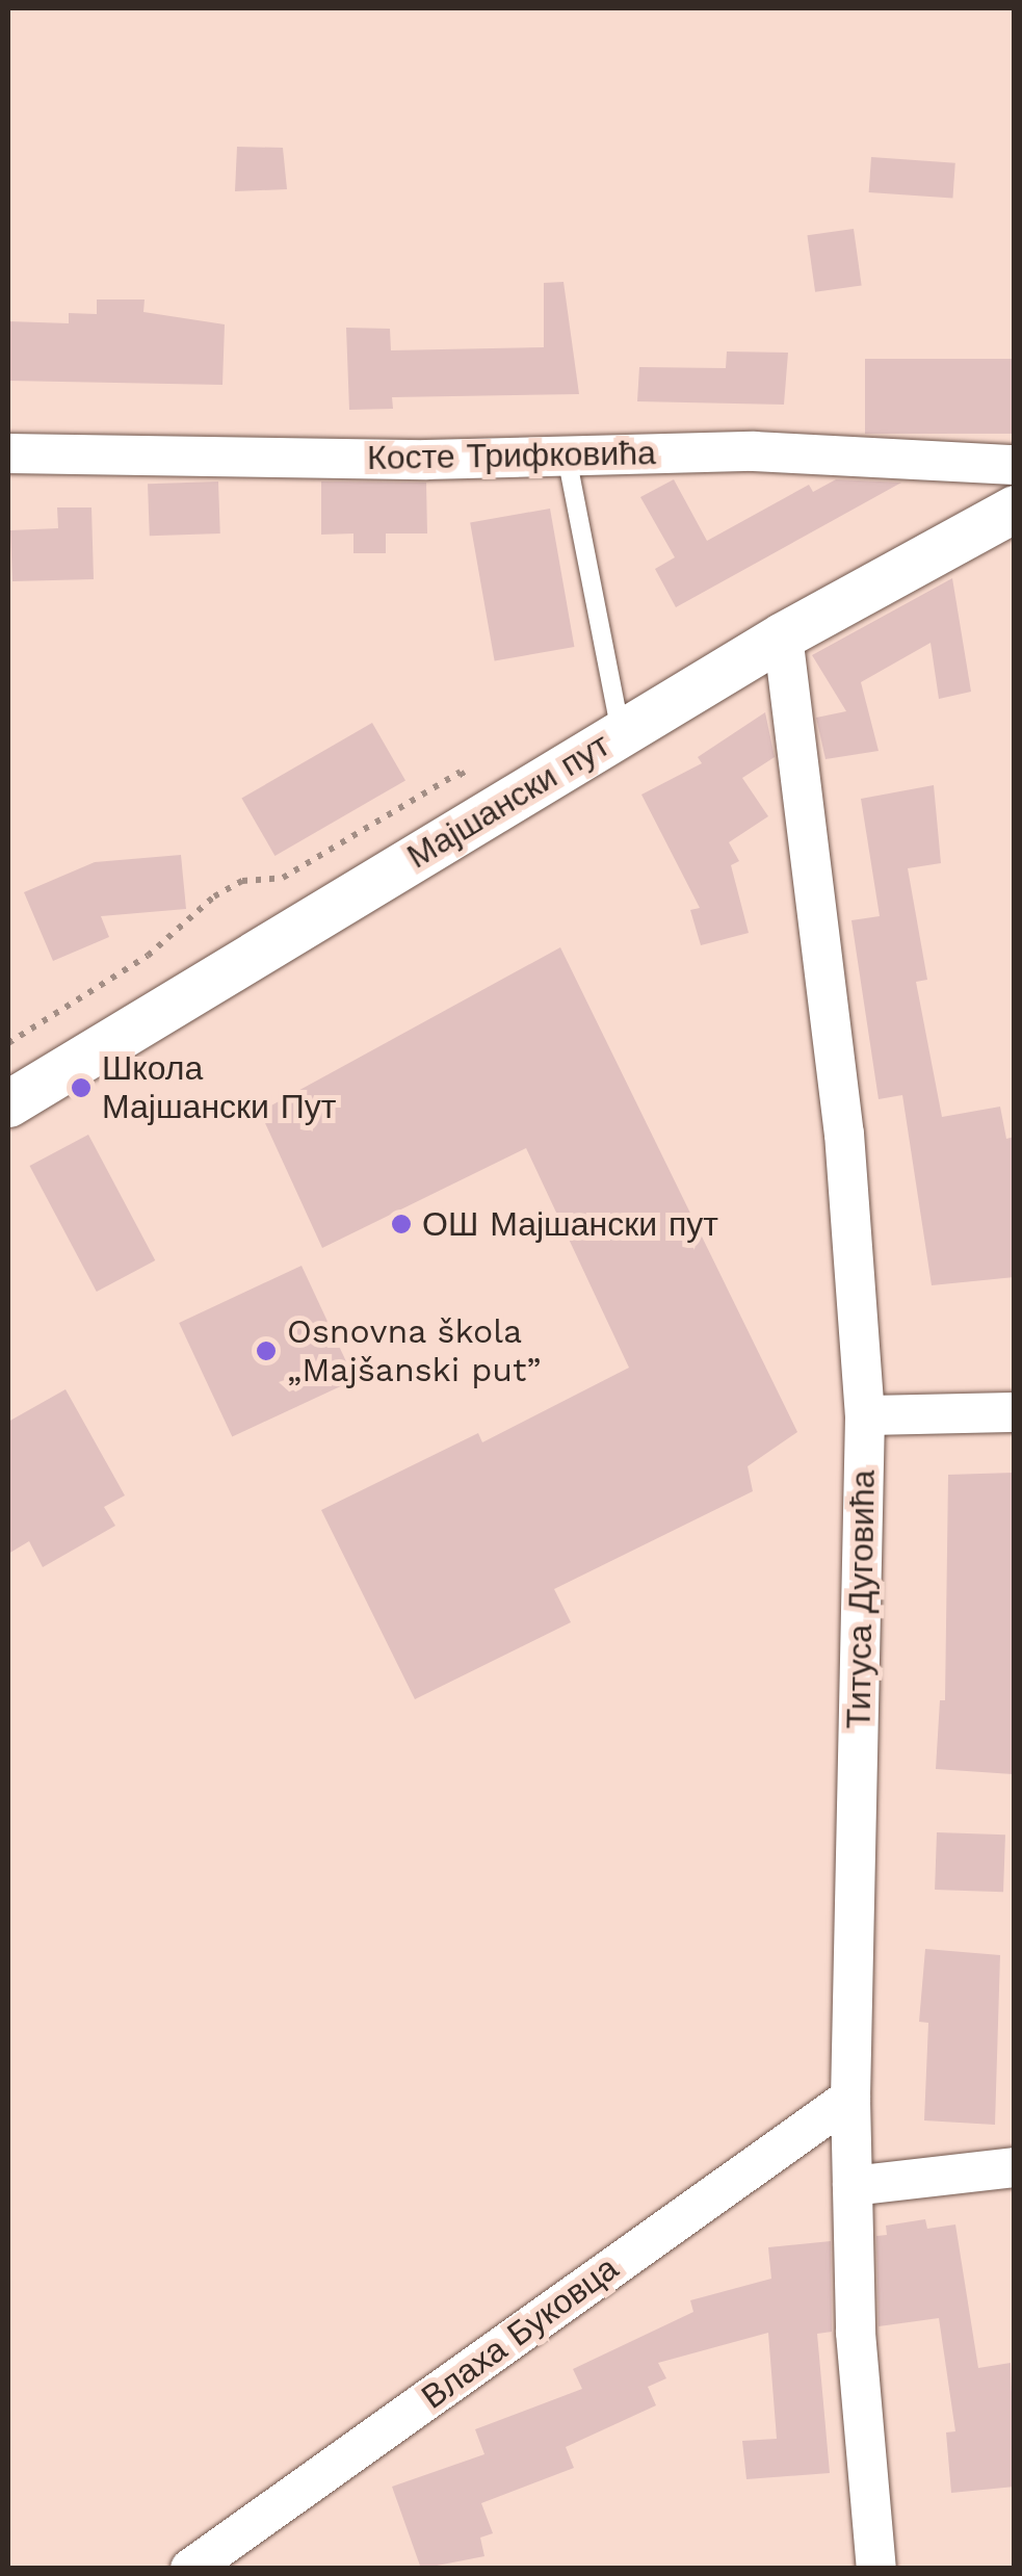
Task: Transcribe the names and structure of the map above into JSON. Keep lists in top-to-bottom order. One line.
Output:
{"streets":{"street":["Косте Трифковића","Мајшански пут","Титуса Дуговића","Влаха Буковца"]},"crossings":[["Мајшански пут","Титуса Дуговића"],["Титуса Дуговића","Влаха Буковца"]],"places":["Школа Мајшански Пут","ОШ Мајшански пут","Osnovna škola „Majšanski put”"]}
